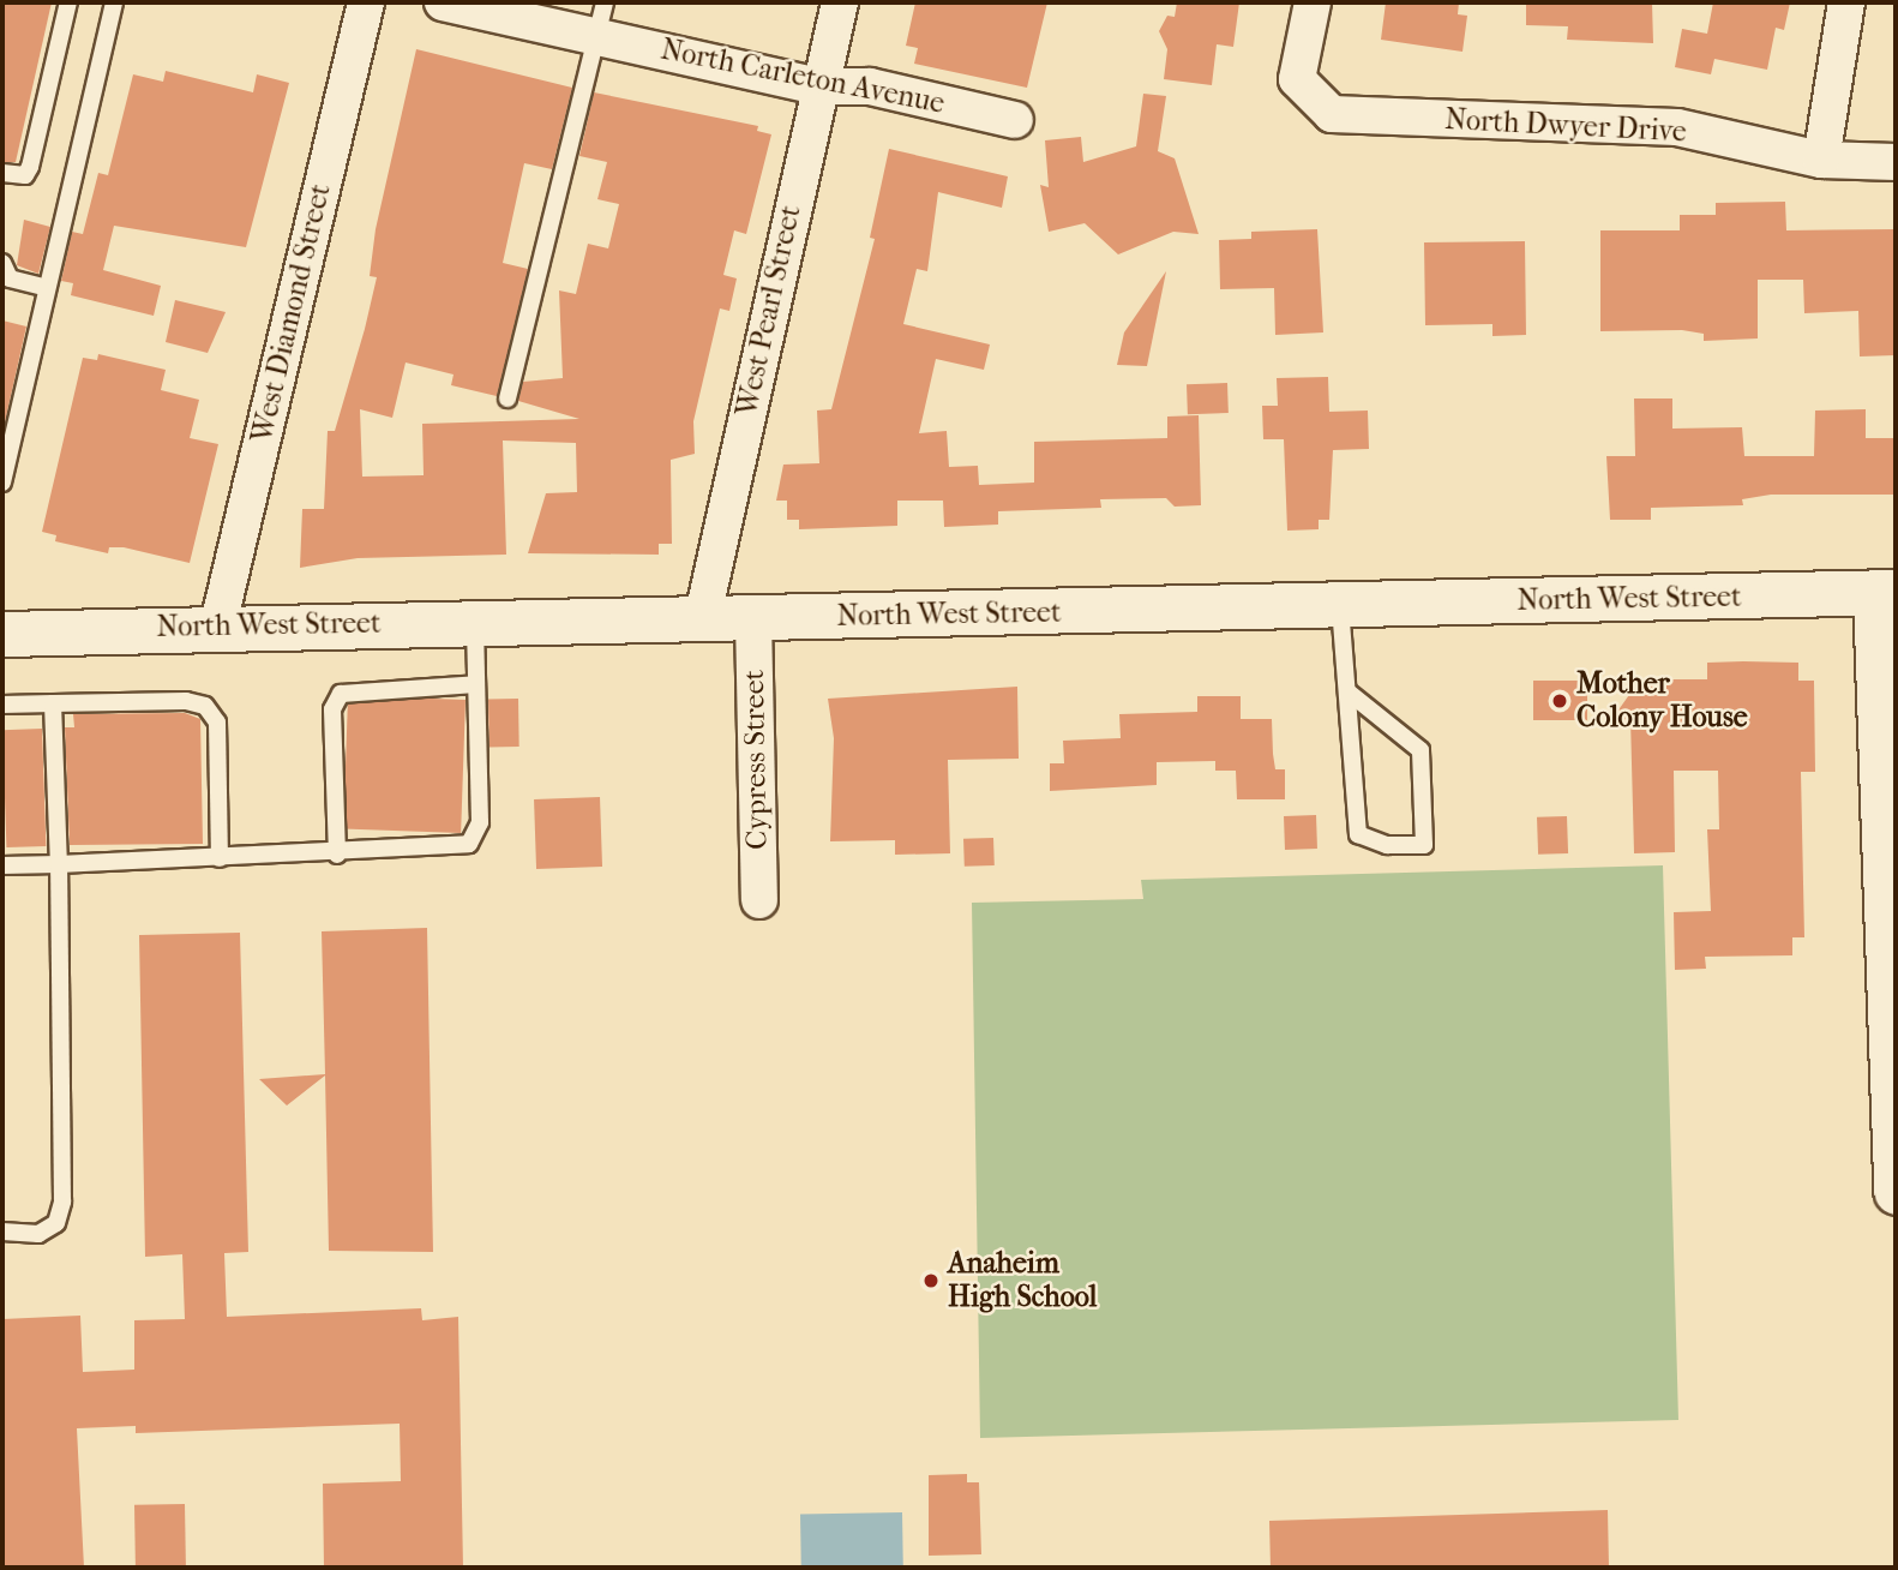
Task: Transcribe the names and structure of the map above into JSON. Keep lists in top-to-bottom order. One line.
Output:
{"streets":{"street":["North Carleton Avenue","North Dwyer Drive","West Pearl Street","West Diamond Street","North West Street","Cypress Street"]},"crossings":[["North Carleton Avenue","West Pearl Street"],["West Pearl Street","North West Street"],["West Diamond Street","North West Street"],["North West Street","Cypress Street"]],"places":["Mother Colony House","Anaheim High School"]}
